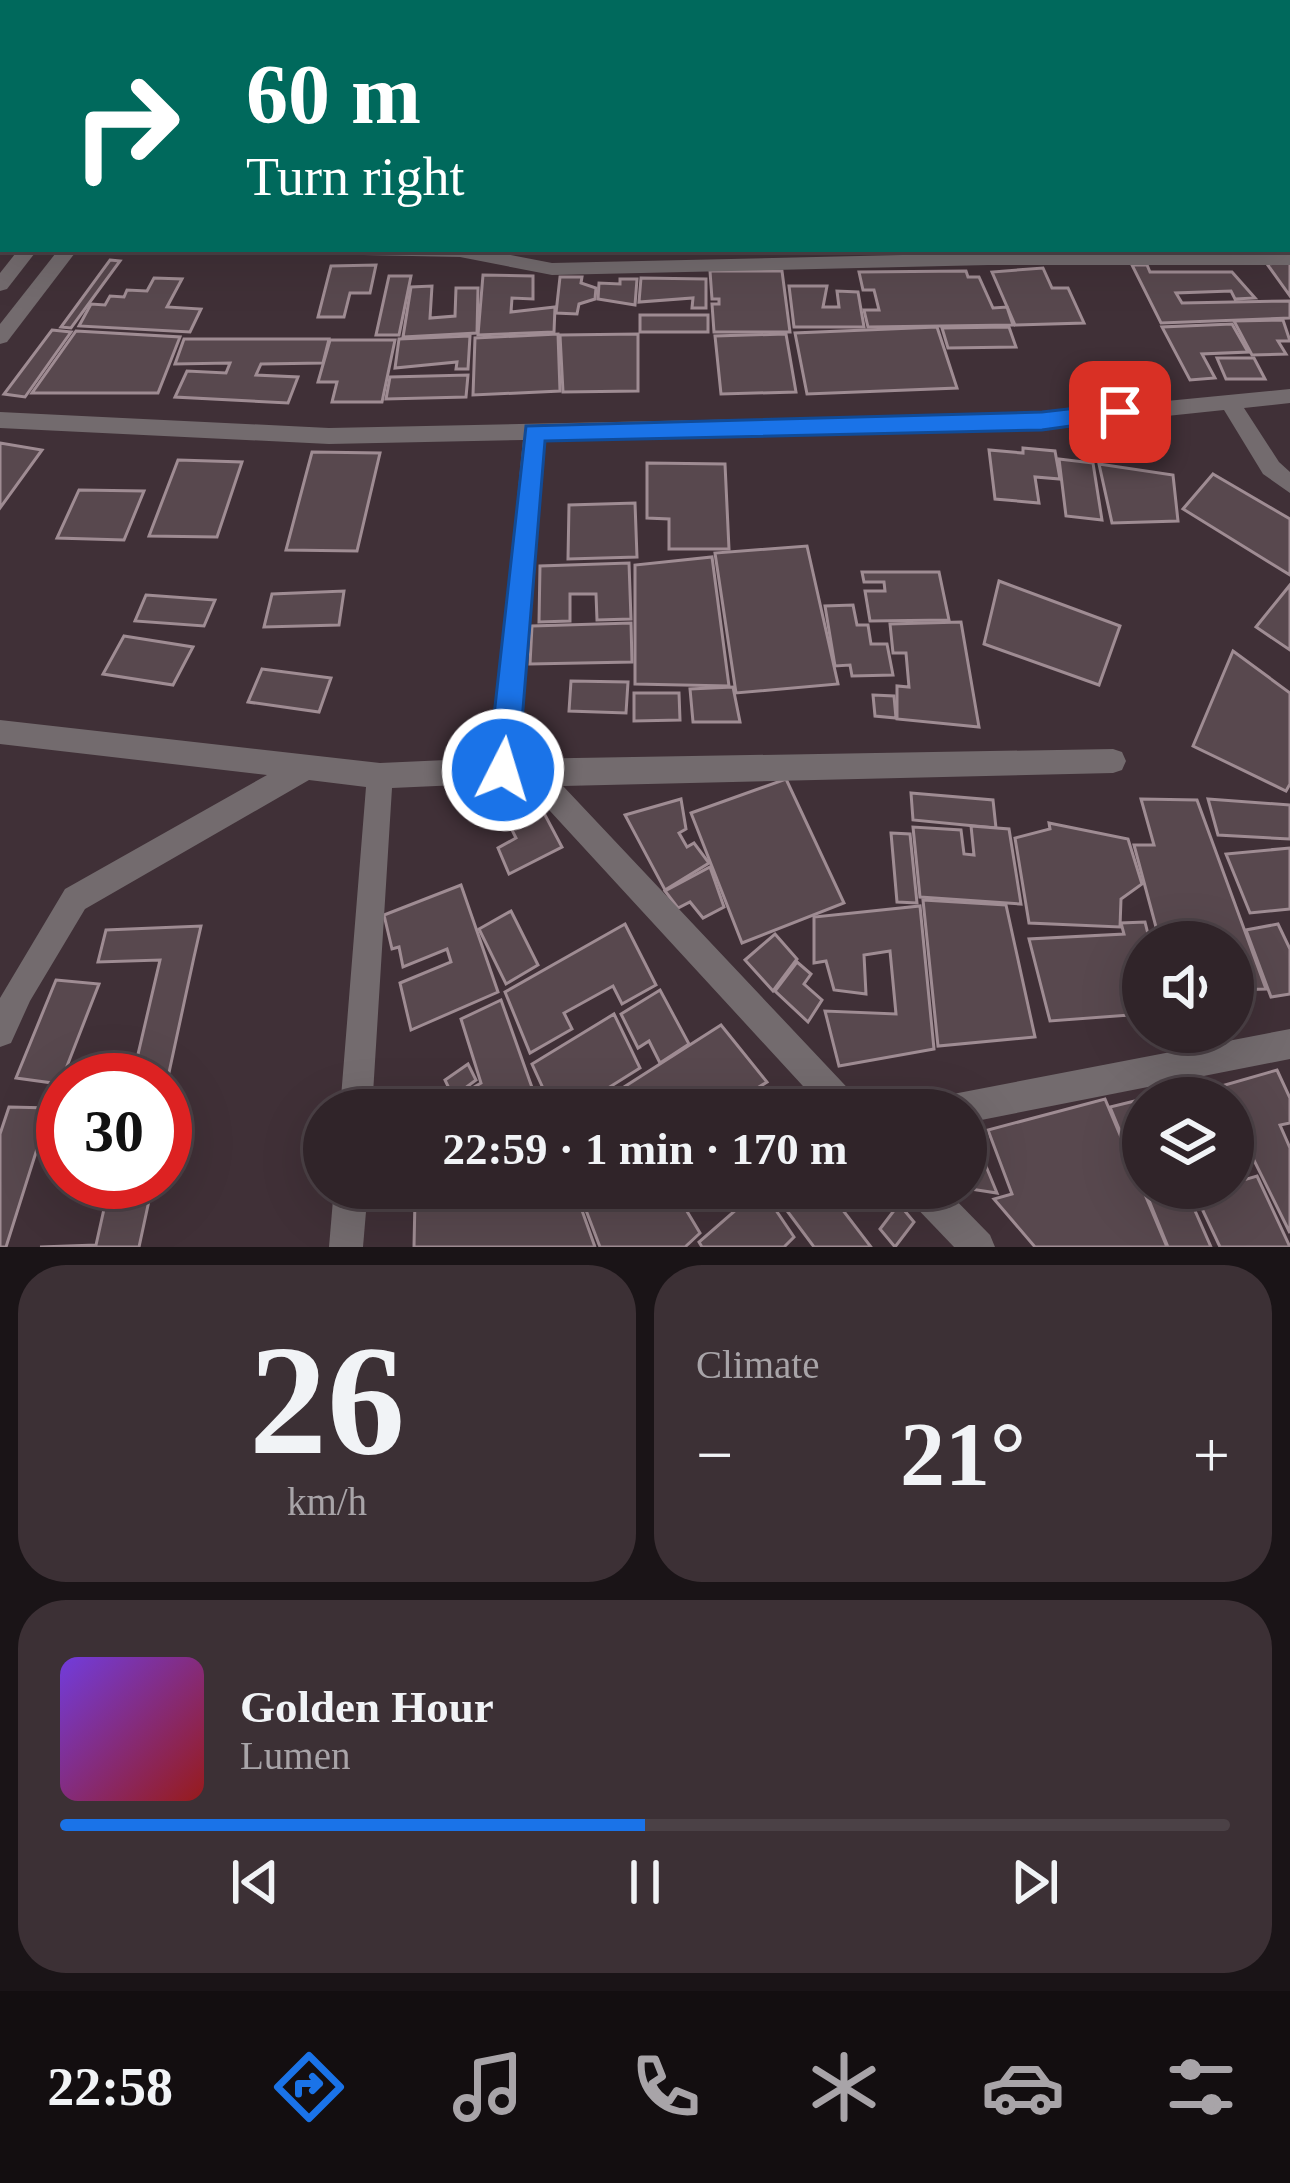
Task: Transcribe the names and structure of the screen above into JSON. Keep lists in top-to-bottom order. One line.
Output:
{"page":{"turn":["60 m","Turn right"],"limit":"30","trip":"22:59 · 1 min · 170 m","tile":[["26","km/h"],"Climate"],"heat":["−","21°","+"],"song":["Golden Hour","Lumen"],"tabs":"22:58"}}
